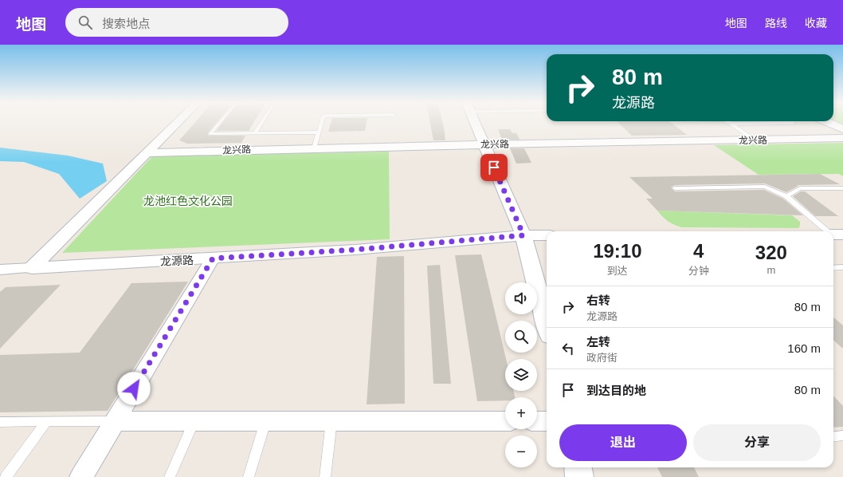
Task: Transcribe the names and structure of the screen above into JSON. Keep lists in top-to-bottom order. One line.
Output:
{"streets":{"street":["龙兴路","龙源路"]},"parks":["龙池红色文化公园"],"page":{"header":"地图","search":"搜索地点","nav":["地图","路线","收藏"],"turn":["80 m","龙源路"],"eta":["19:10","到达","4","分钟","320","m"],"map_buttons":["+","−"],"list":[{"name":"右转","note":"龙源路","value":"80 m"},{"name":"左转","note":"政府街","value":"160 m"},{"name":"到达目的地","value":"80 m"}],"buttons":["退出","分享"]}}
